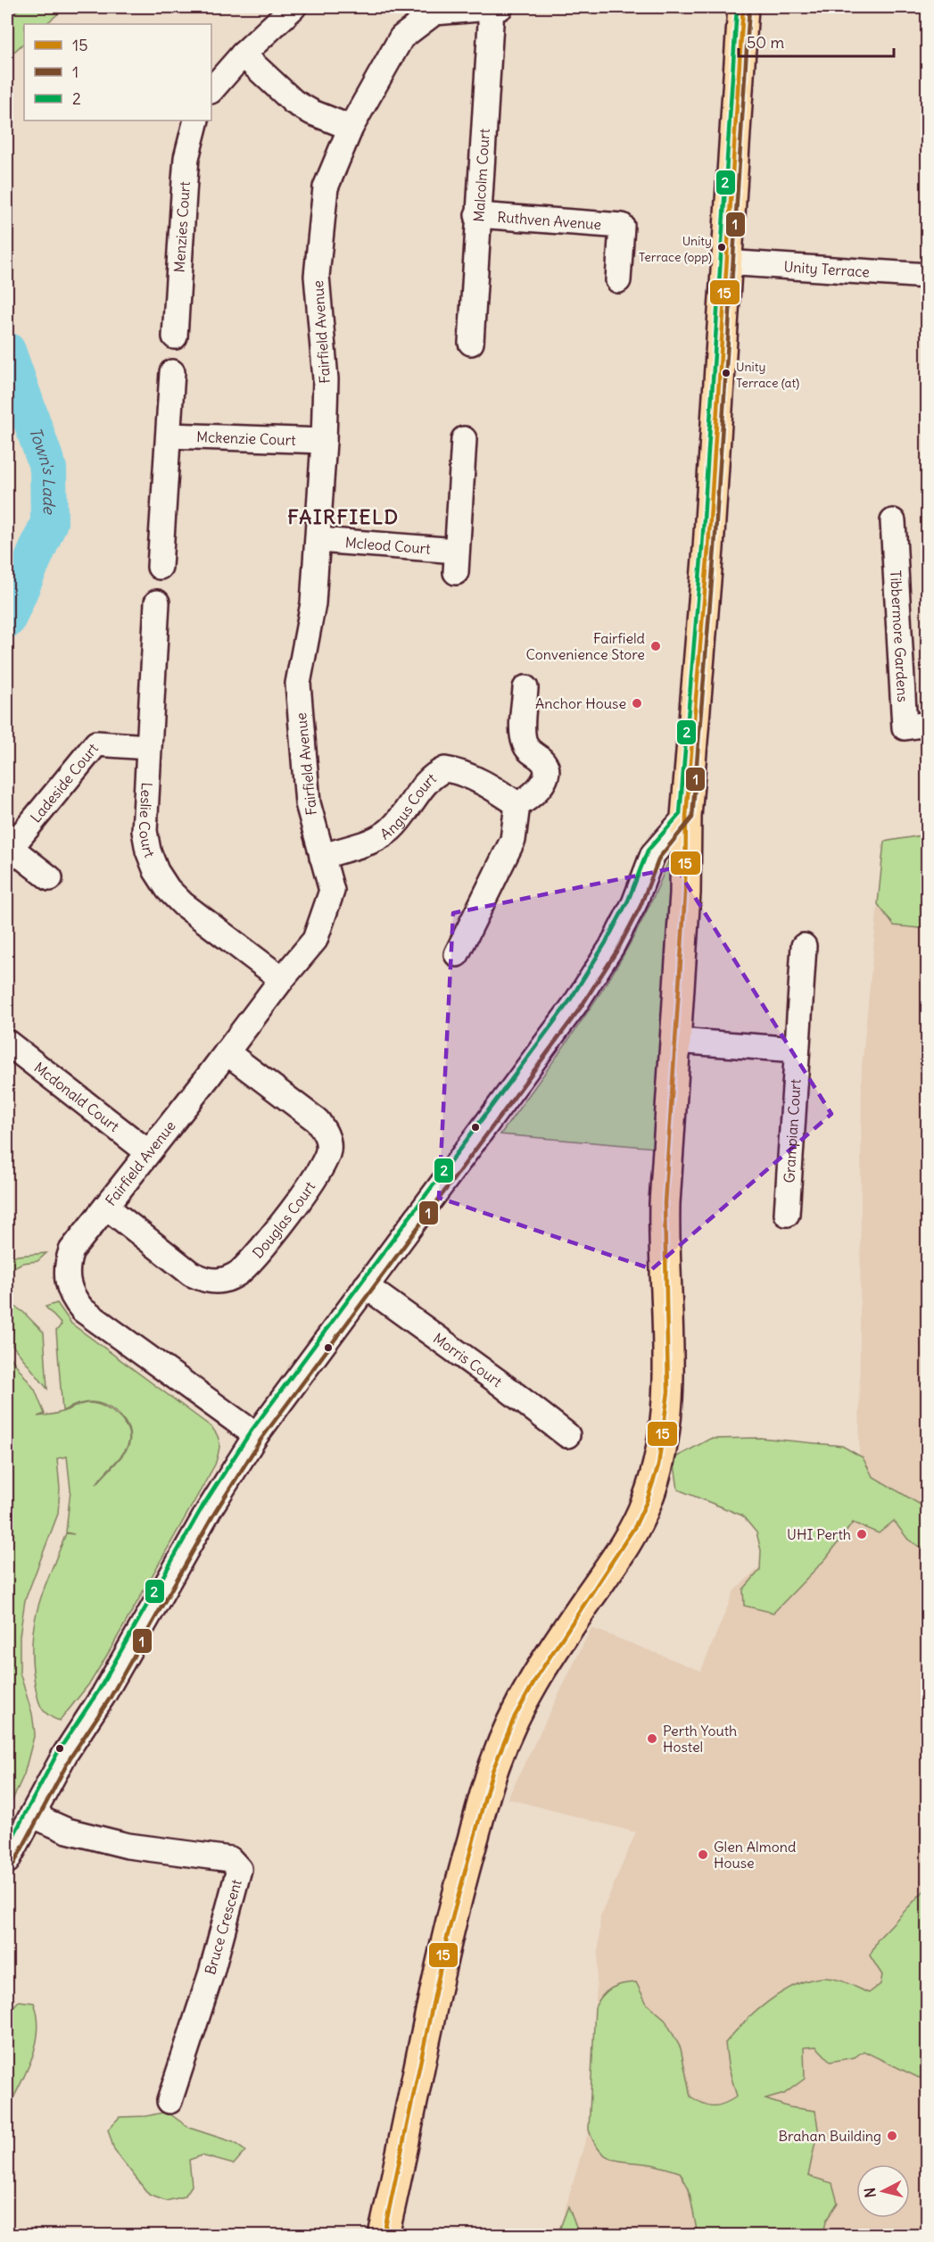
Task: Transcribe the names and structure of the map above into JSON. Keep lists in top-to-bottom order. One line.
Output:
{"streets":{"street":["Malcolm Court","Ruthven Avenue","Menzies Court","Unity Terrace","Fairfield Avenue","Mckenzie Court","Mcleod Court","Tibbermore Gardens","Ladeside Court","Angus Court","Leslie Court","Mcdonald Court","Grampian Court","Douglas Court","Morris Court","Bruce Crescent"]},"crossings":[["Malcolm Court","Ruthven Avenue"],["Malcolm Court","Fairfield Avenue"],["Fairfield Avenue","Mckenzie Court"],["Fairfield Avenue","Mcleod Court"],["Fairfield Avenue","Angus Court"],["Fairfield Avenue","Leslie Court"],["Fairfield Avenue","Mcdonald Court"],["Fairfield Avenue","Douglas Court"],["Ladeside Court","Leslie Court"]],"districts":["FAIRFIELD"],"water":["Town's Lade"],"places":["Unity Terrace (opp)","Unity Terrace (at)","Fairfield Convenience Store","Anchor House","UHI Perth","Perth Youth Hostel","Glen Almond House","Brahan Building"],"lines":["transit line 15","transit line 1","transit line 2"],"legend":["15","1","2"],"scale_bar":"50 m","north":"left"}
